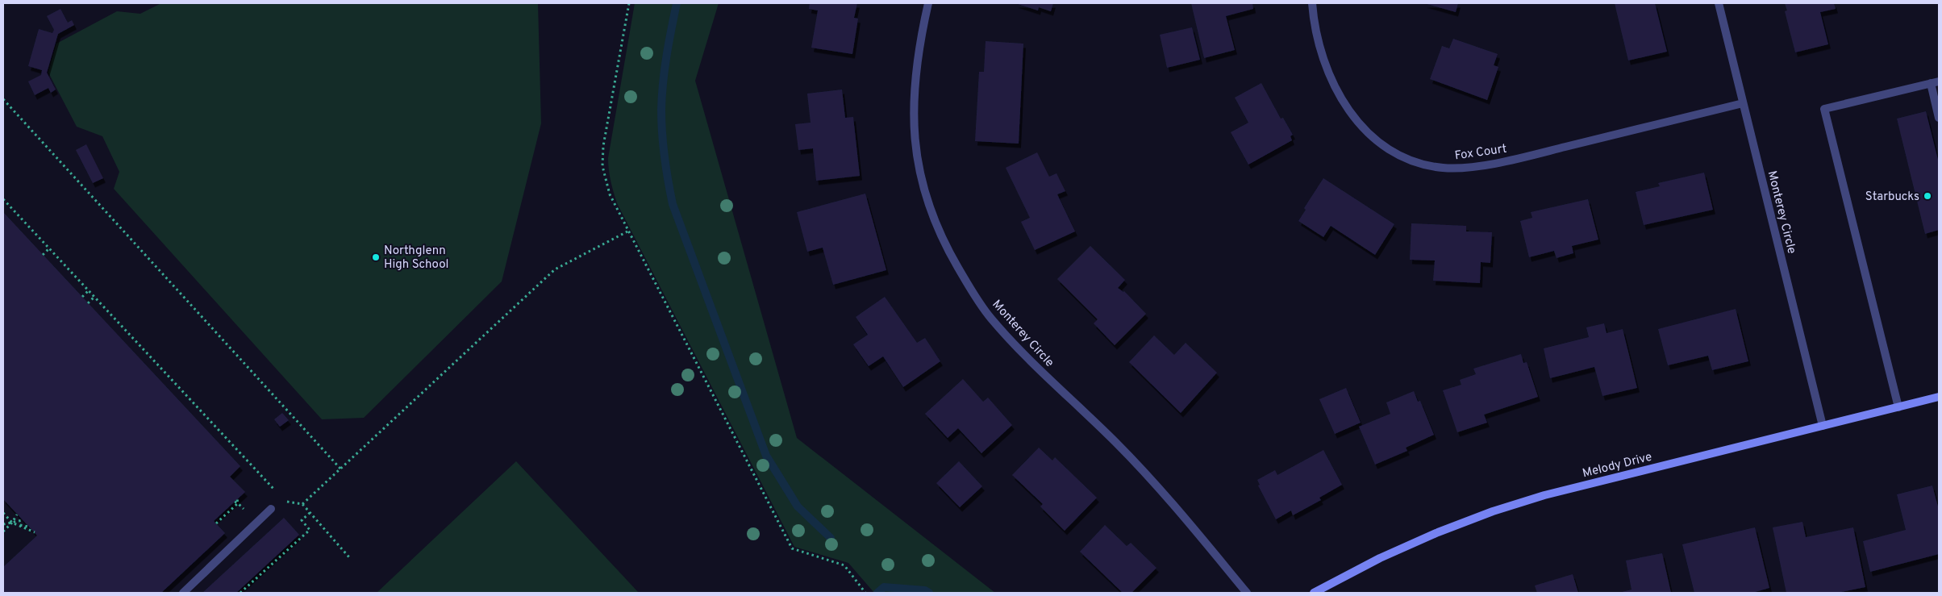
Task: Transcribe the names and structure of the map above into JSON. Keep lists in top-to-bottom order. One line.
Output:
{"streets":{"street":["Fox Court","Monterey Circle","Melody Drive"]},"crossings":[["Fox Court","Monterey Circle"],["Monterey Circle","Melody Drive"]],"places":["Starbucks","Northglenn High School"]}
